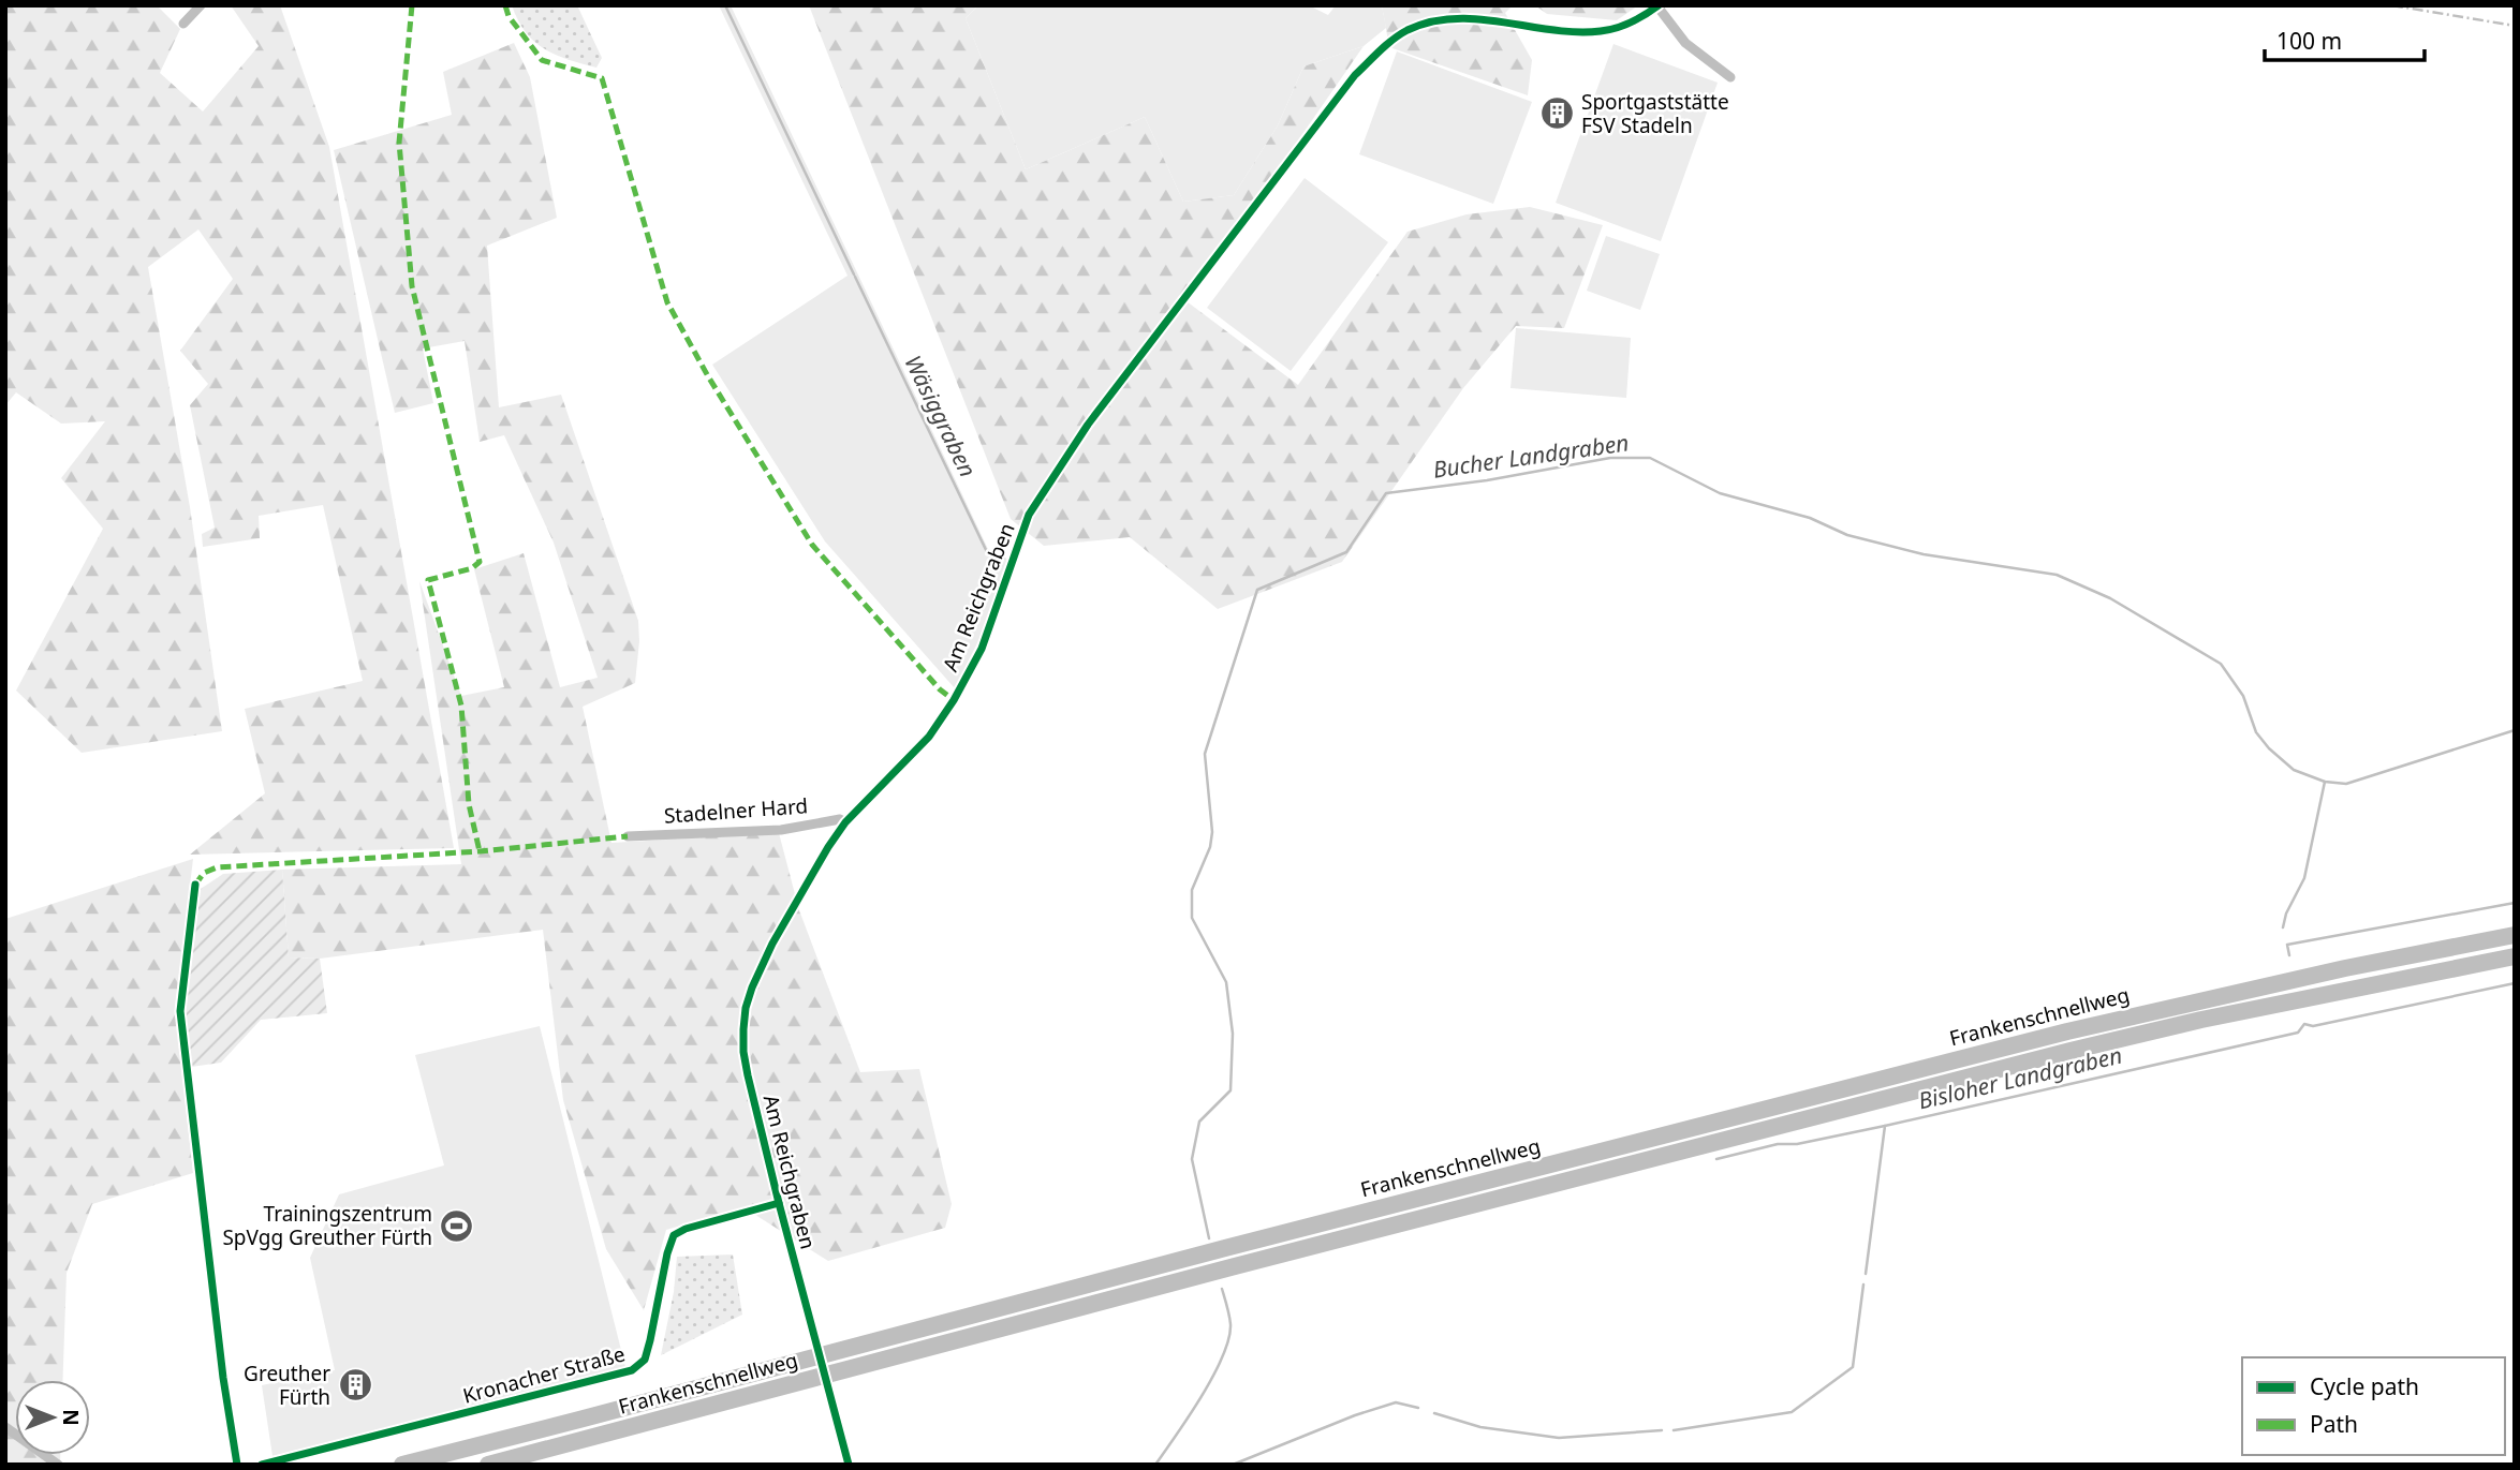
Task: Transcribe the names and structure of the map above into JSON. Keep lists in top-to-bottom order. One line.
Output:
{"streets":{"highway":["Frankenschnellweg"],"street":["Am Reichgraben","Stadelner Hard","Kronacher Straße"]},"crossings":[["Am Reichgraben","Stadelner Hard"],["Am Reichgraben","Kronacher Straße"]],"water":["Wäsiggraben","Bucher Landgraben","Bisloher Landgraben"],"places":{"building":["Sportgaststätte FSV Stadeln","Greuther Fürth"],"sports":["Trainingszentrum SpVgg Greuther Fürth"]},"legend":["Cycle path","Path"],"scale_bar":"100 m","north":"right"}
